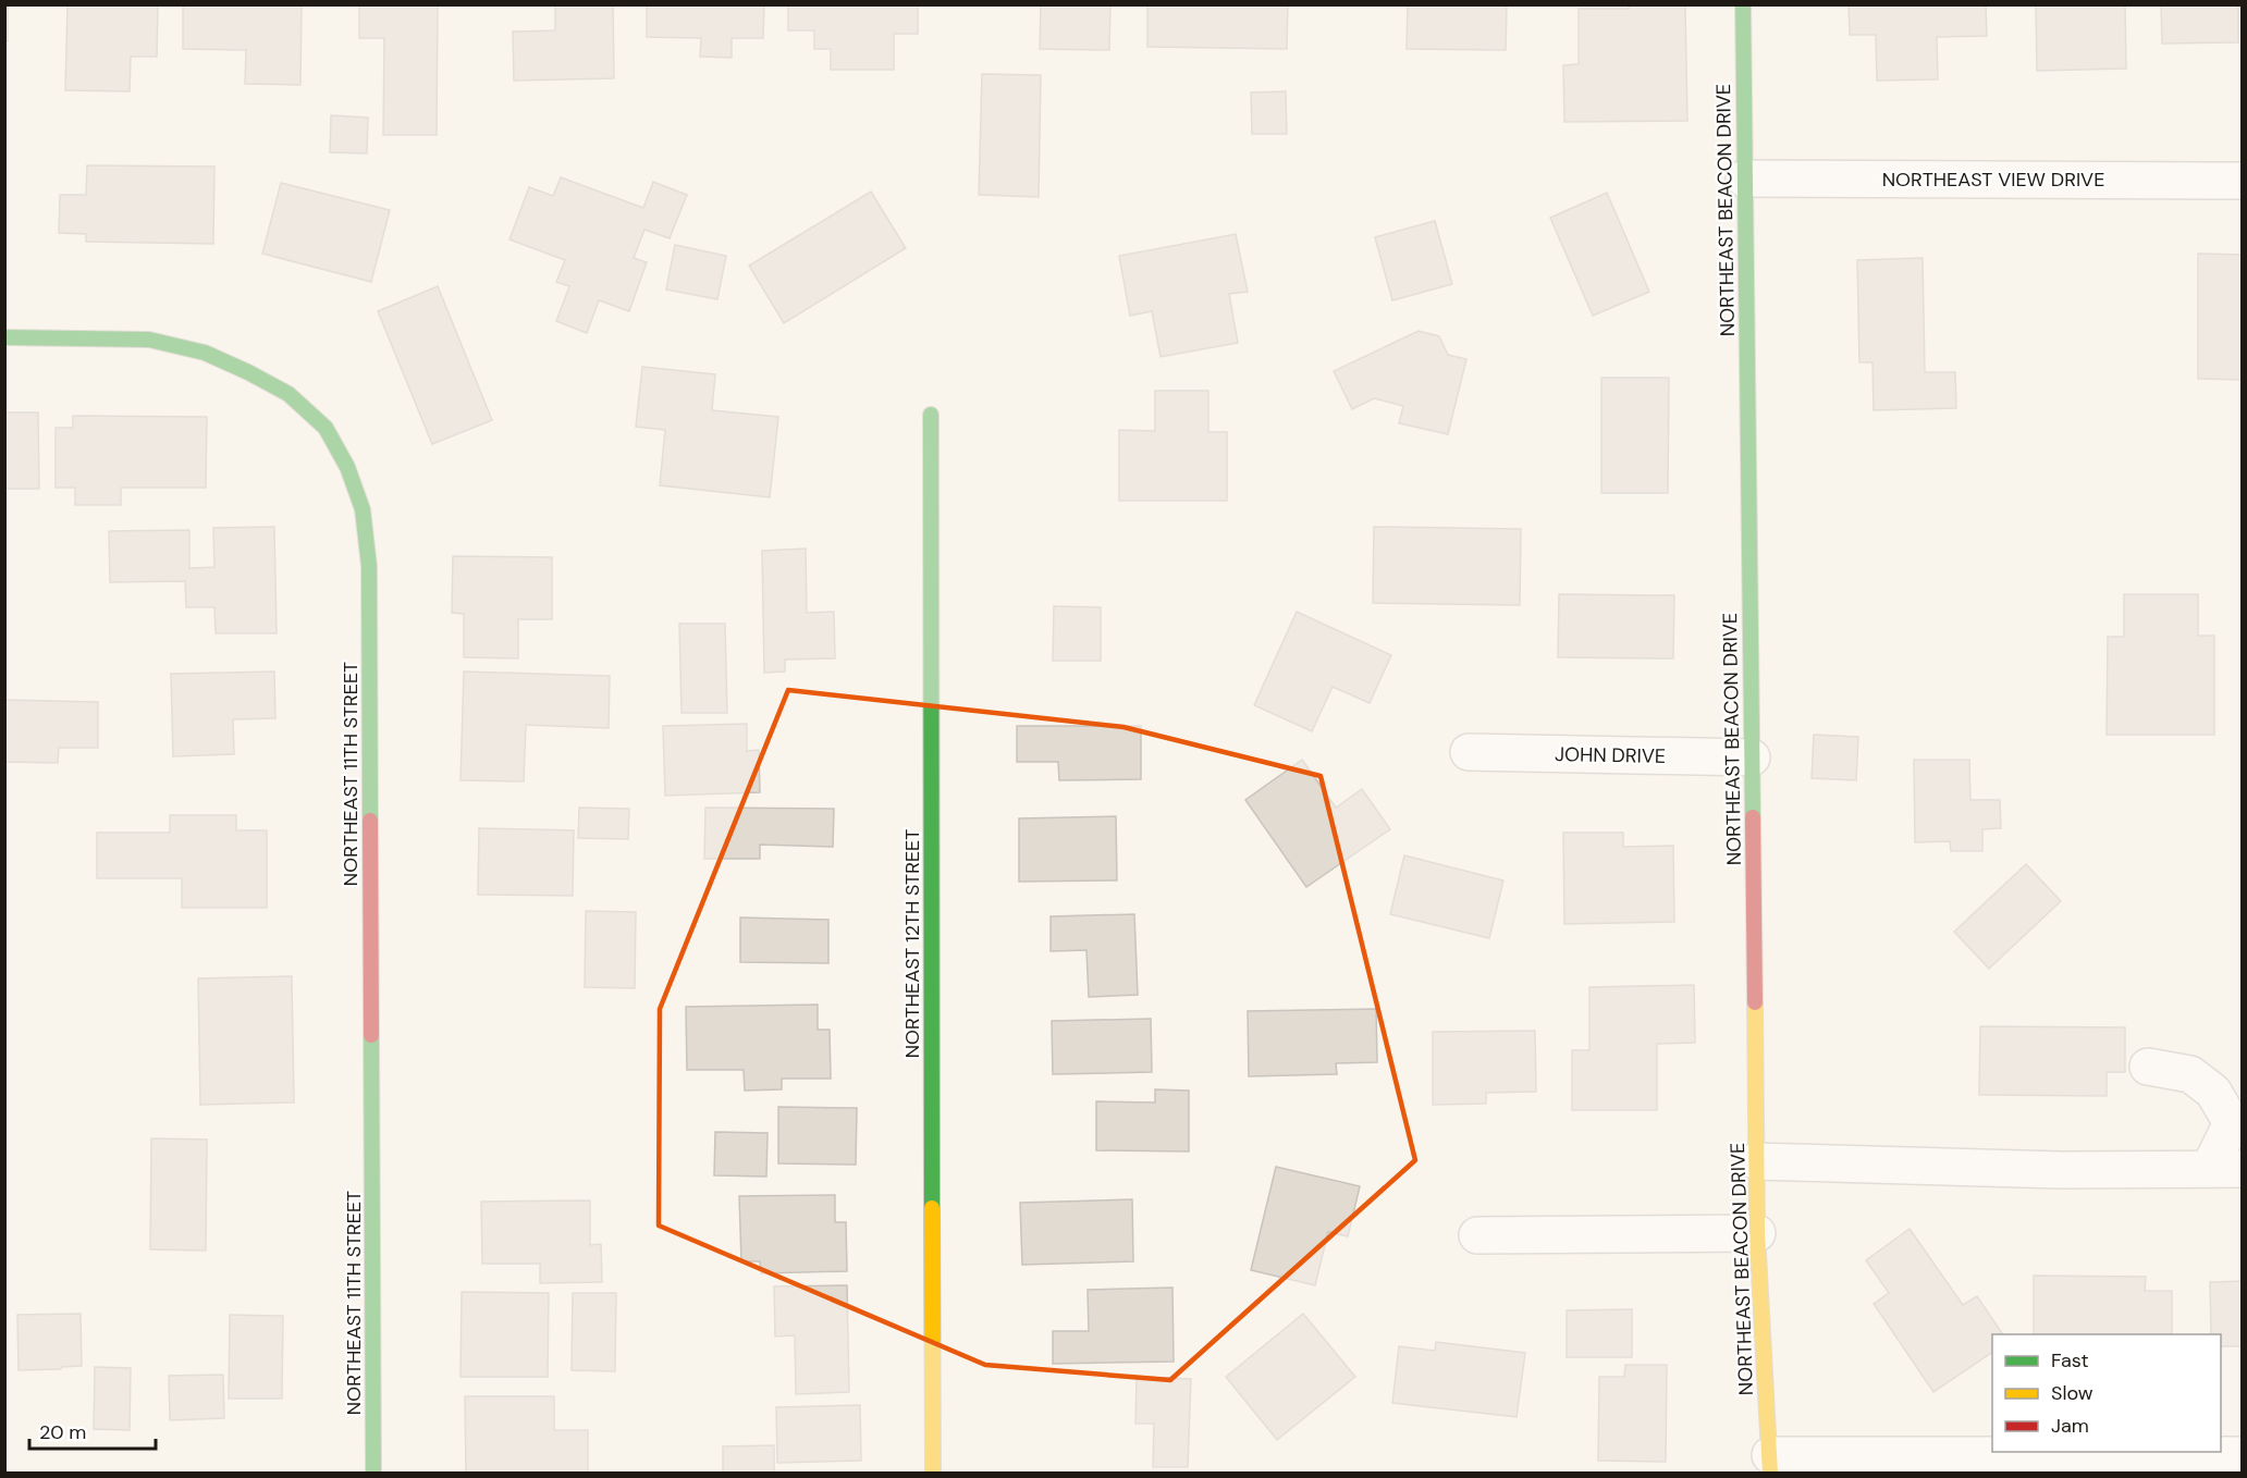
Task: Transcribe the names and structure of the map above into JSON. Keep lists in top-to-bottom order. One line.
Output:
{"streets":{"street":["NORTHEAST VIEW DRIVE","NORTHEAST BEACON DRIVE","JOHN DRIVE","NORTHEAST 11TH STREET","NORTHEAST 12TH STREET"]},"crossings":[["NORTHEAST VIEW DRIVE","NORTHEAST BEACON DRIVE"],["NORTHEAST BEACON DRIVE","JOHN DRIVE"]],"legend":["Fast","Slow","Jam"],"scale_bar":"20 m"}
